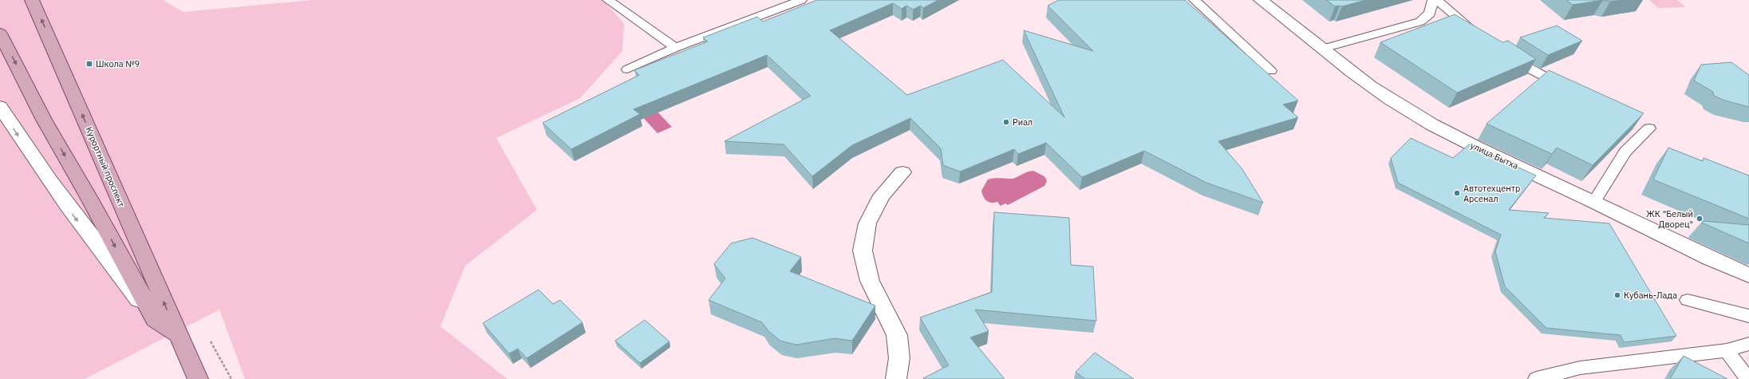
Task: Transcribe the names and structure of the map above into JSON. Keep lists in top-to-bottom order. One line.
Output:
{"streets":{"main road":["Курортный проспект"],"street":["улица Бытха"]},"places":{"transit":["Школа №9"],"other":["Риал","Автотехцентр Арсенал","ЖК \"Белый Дворец\"","Кубань-Лада"]}}
